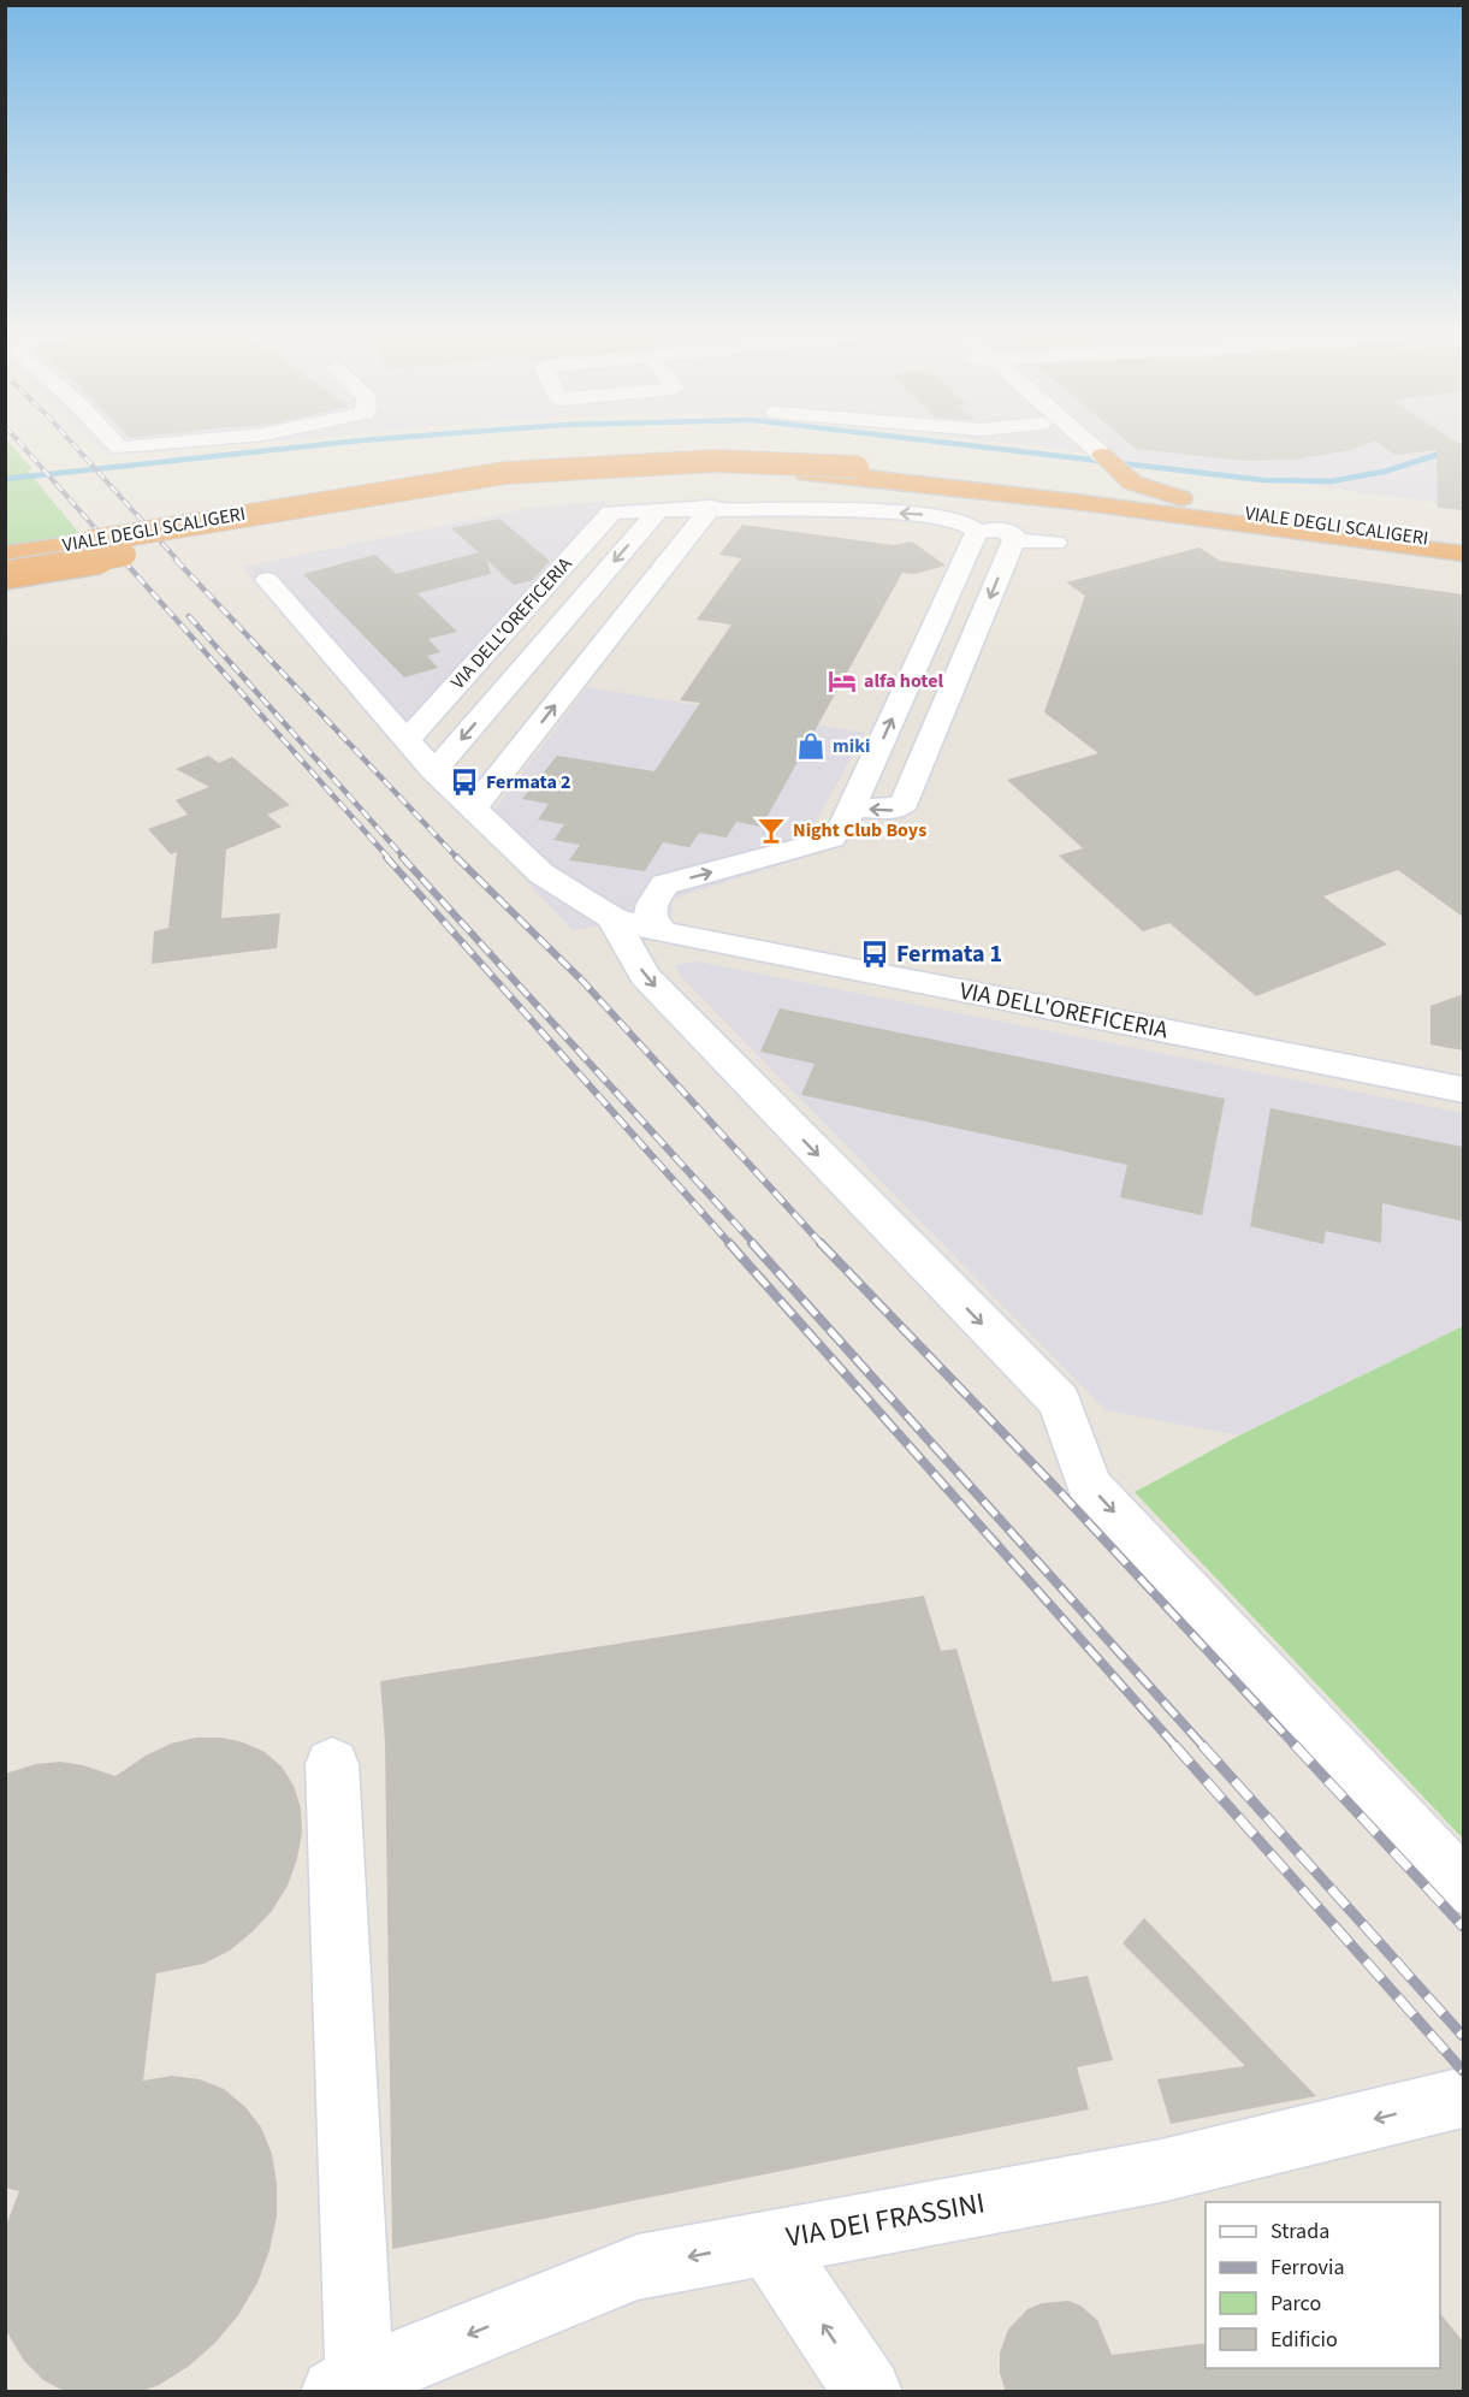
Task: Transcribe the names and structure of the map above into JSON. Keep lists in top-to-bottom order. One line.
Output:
{"streets":{"highway":["VIALE DEGLI SCALIGERI"],"street":["VIA DELL'OREFICERIA","VIA DEI FRASSINI"]},"one_way":["VIA DEI FRASSINI"],"places":{"hotel":["alfa hotel"],"shop":["miki"],"bus stop":["Fermata 2","Fermata 1"],"bar":["Night Club Boys"]},"legend":["Strada","Ferrovia","Parco","Edificio"]}
